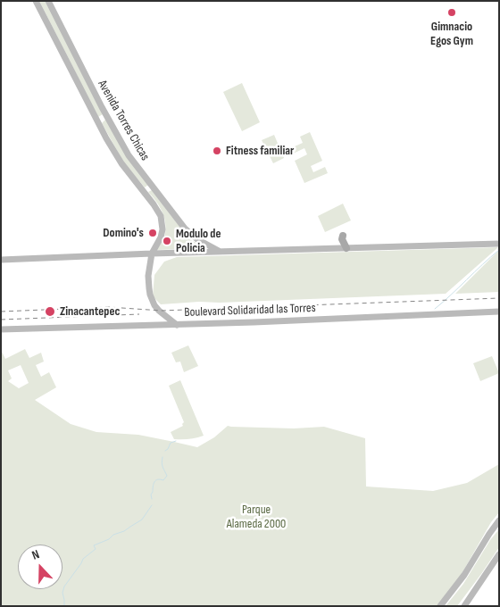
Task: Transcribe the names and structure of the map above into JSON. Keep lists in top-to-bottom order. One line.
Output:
{"streets":{"main road":["Avenida Torres Chicas","Boulevard Solidaridad las Torres"]},"parks":["Parque Alameda 2000"],"places":["Gimnacio Egos Gym","Fitness familiar","Domino's","Modulo de Policia","Zinacantepec"],"north":"top"}
